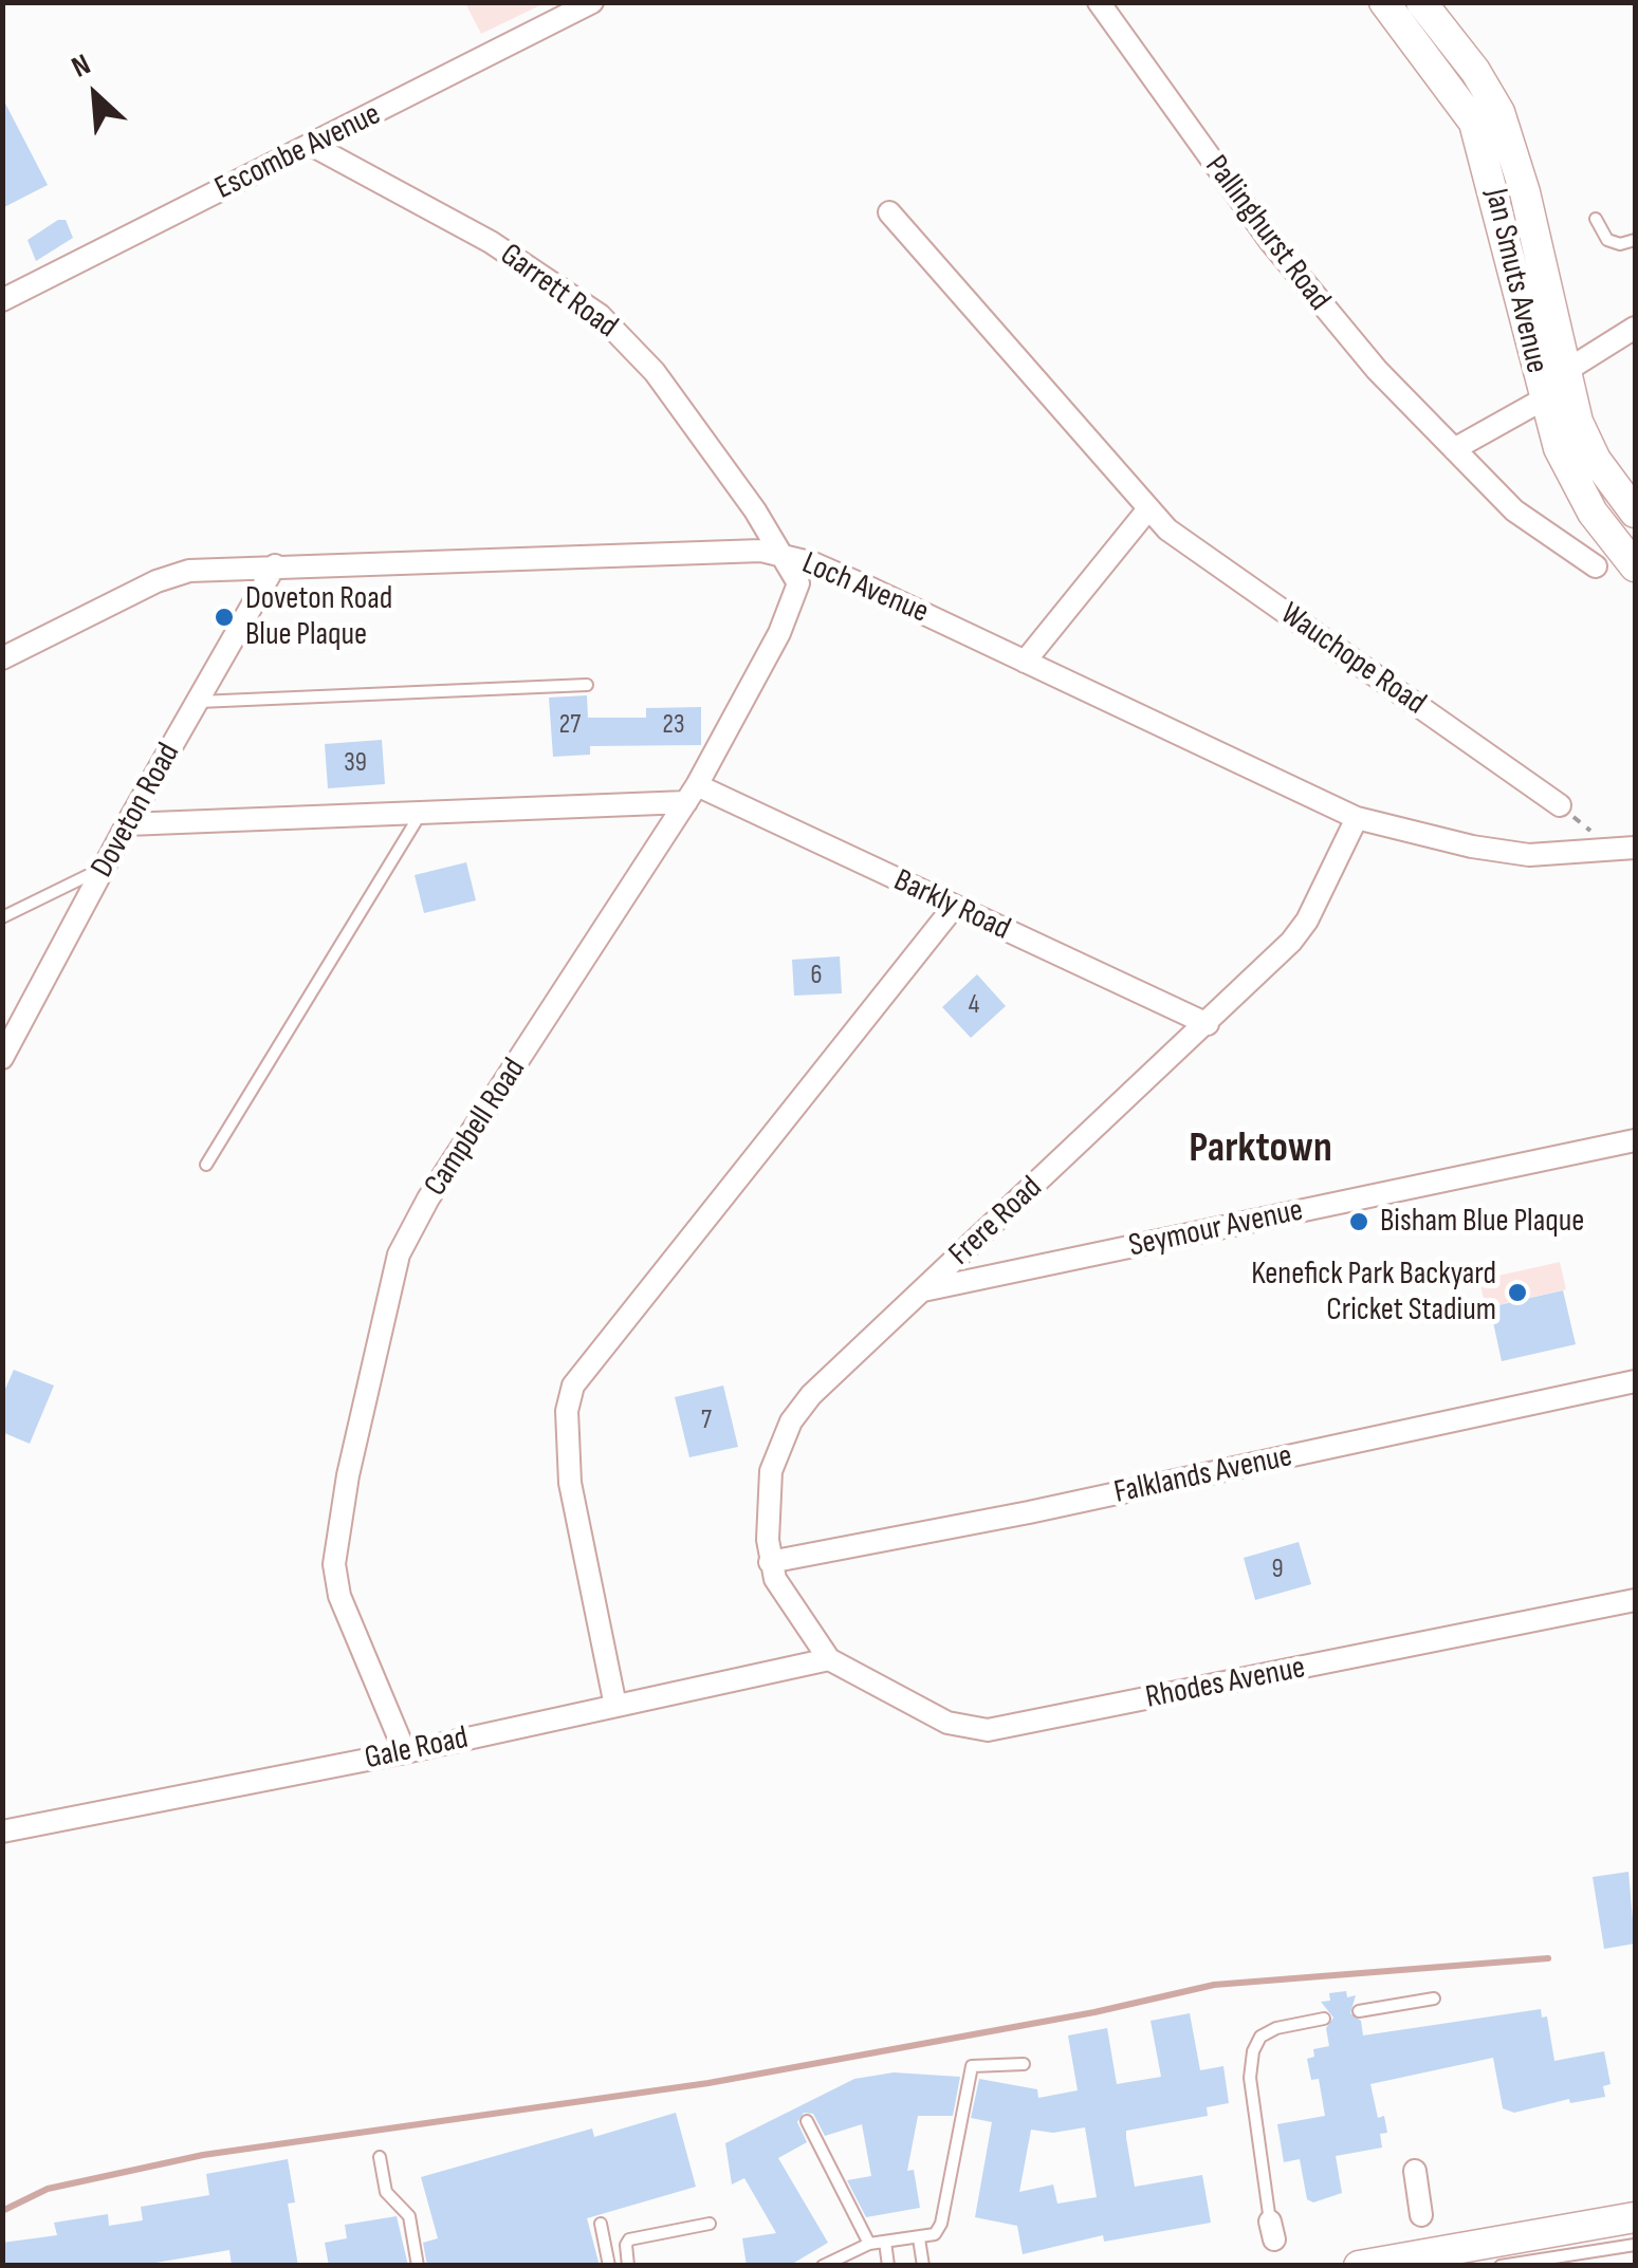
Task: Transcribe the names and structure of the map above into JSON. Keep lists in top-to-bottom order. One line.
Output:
{"streets":{"main road":["Jan Smuts Avenue"],"street":["Escombe Avenue","Pallinghurst Road","Garrett Road","Loch Avenue","Wauchope Road","Doveton Road","Barkly Road","Campbell Road","Frere Road","Seymour Avenue","Falklands Avenue","Rhodes Avenue","Gale Road"]},"crossings":[["Escombe Avenue","Garrett Road"],["Garrett Road","Loch Avenue"],["Garrett Road","Campbell Road"],["Loch Avenue","Doveton Road"],["Loch Avenue","Campbell Road"],["Loch Avenue","Frere Road"],["Doveton Road","Barkly Road"],["Barkly Road","Campbell Road"],["Barkly Road","Frere Road"],["Campbell Road","Gale Road"],["Frere Road","Seymour Avenue"],["Frere Road","Falklands Avenue"],["Frere Road","Rhodes Avenue"],["Frere Road","Gale Road"],["Rhodes Avenue","Gale Road"]],"districts":["Parktown"],"places":["Doveton Road Blue Plaque","Bisham Blue Plaque","Kenefick Park Backyard Cricket Stadium"],"house_numbers":["27","23","39","6","4","7","9"],"north":"top left"}
